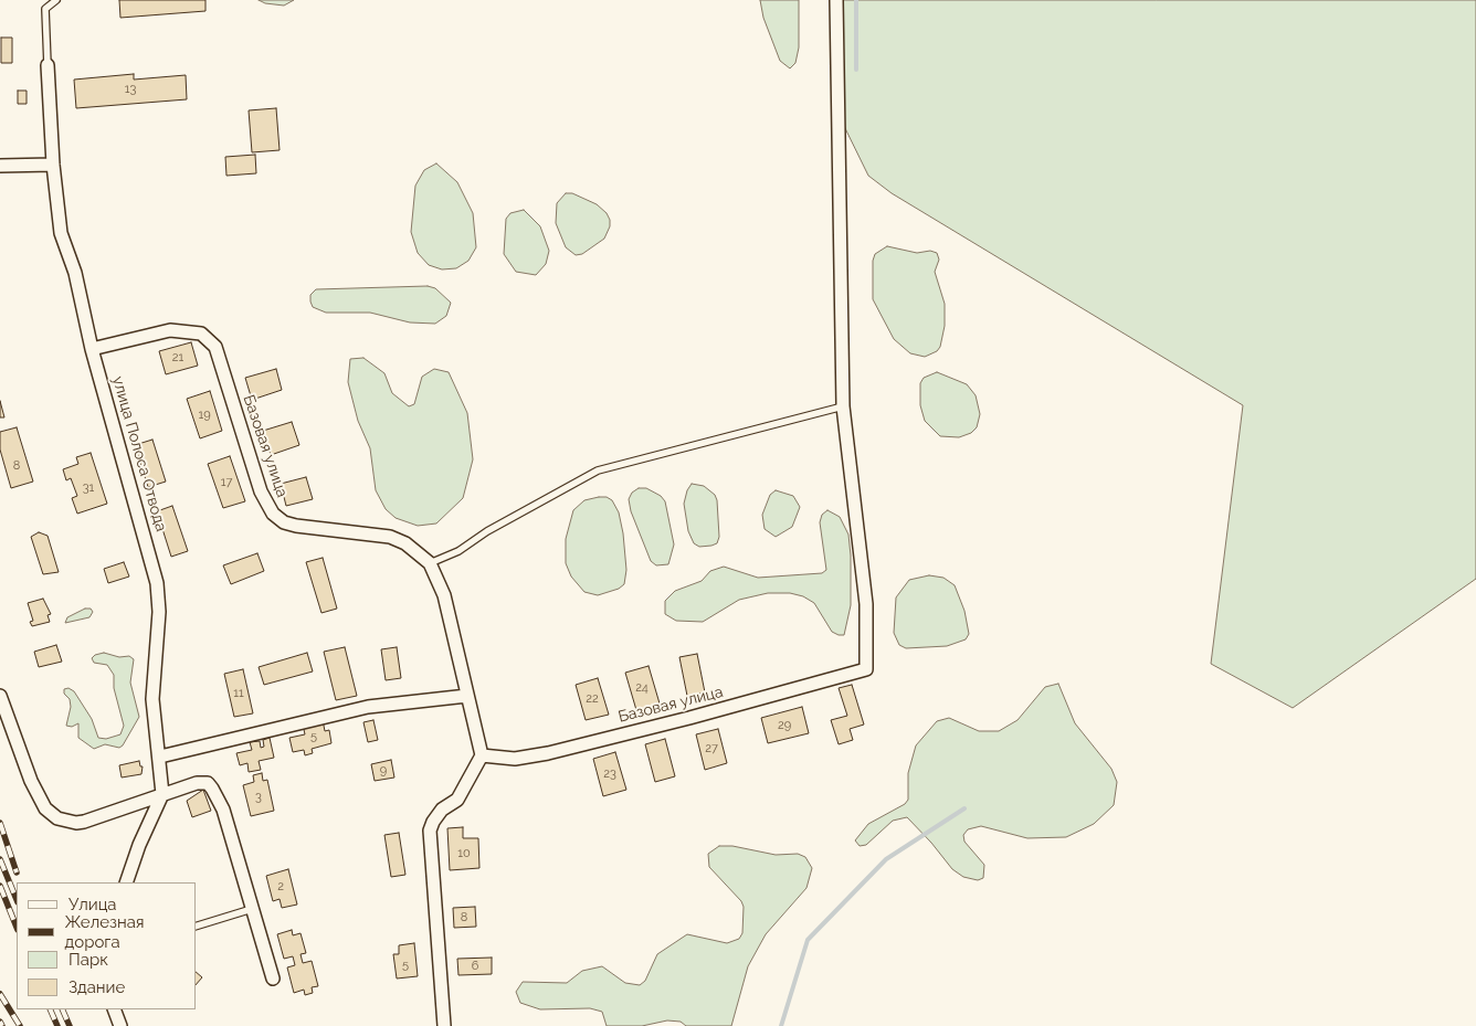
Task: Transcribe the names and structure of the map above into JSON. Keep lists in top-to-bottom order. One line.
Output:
{"streets":{"street":["Базовая улица","улица Полоса Отвода"]},"crossings":[["Базовая улица","улица Полоса Отвода"]],"house_numbers":["13","21","19","8","17","31","24","11","22","29","5","27","9","23","3","10","2","8","5","6"],"legend":["Улица","Железная дорога","Парк","Здание"]}
